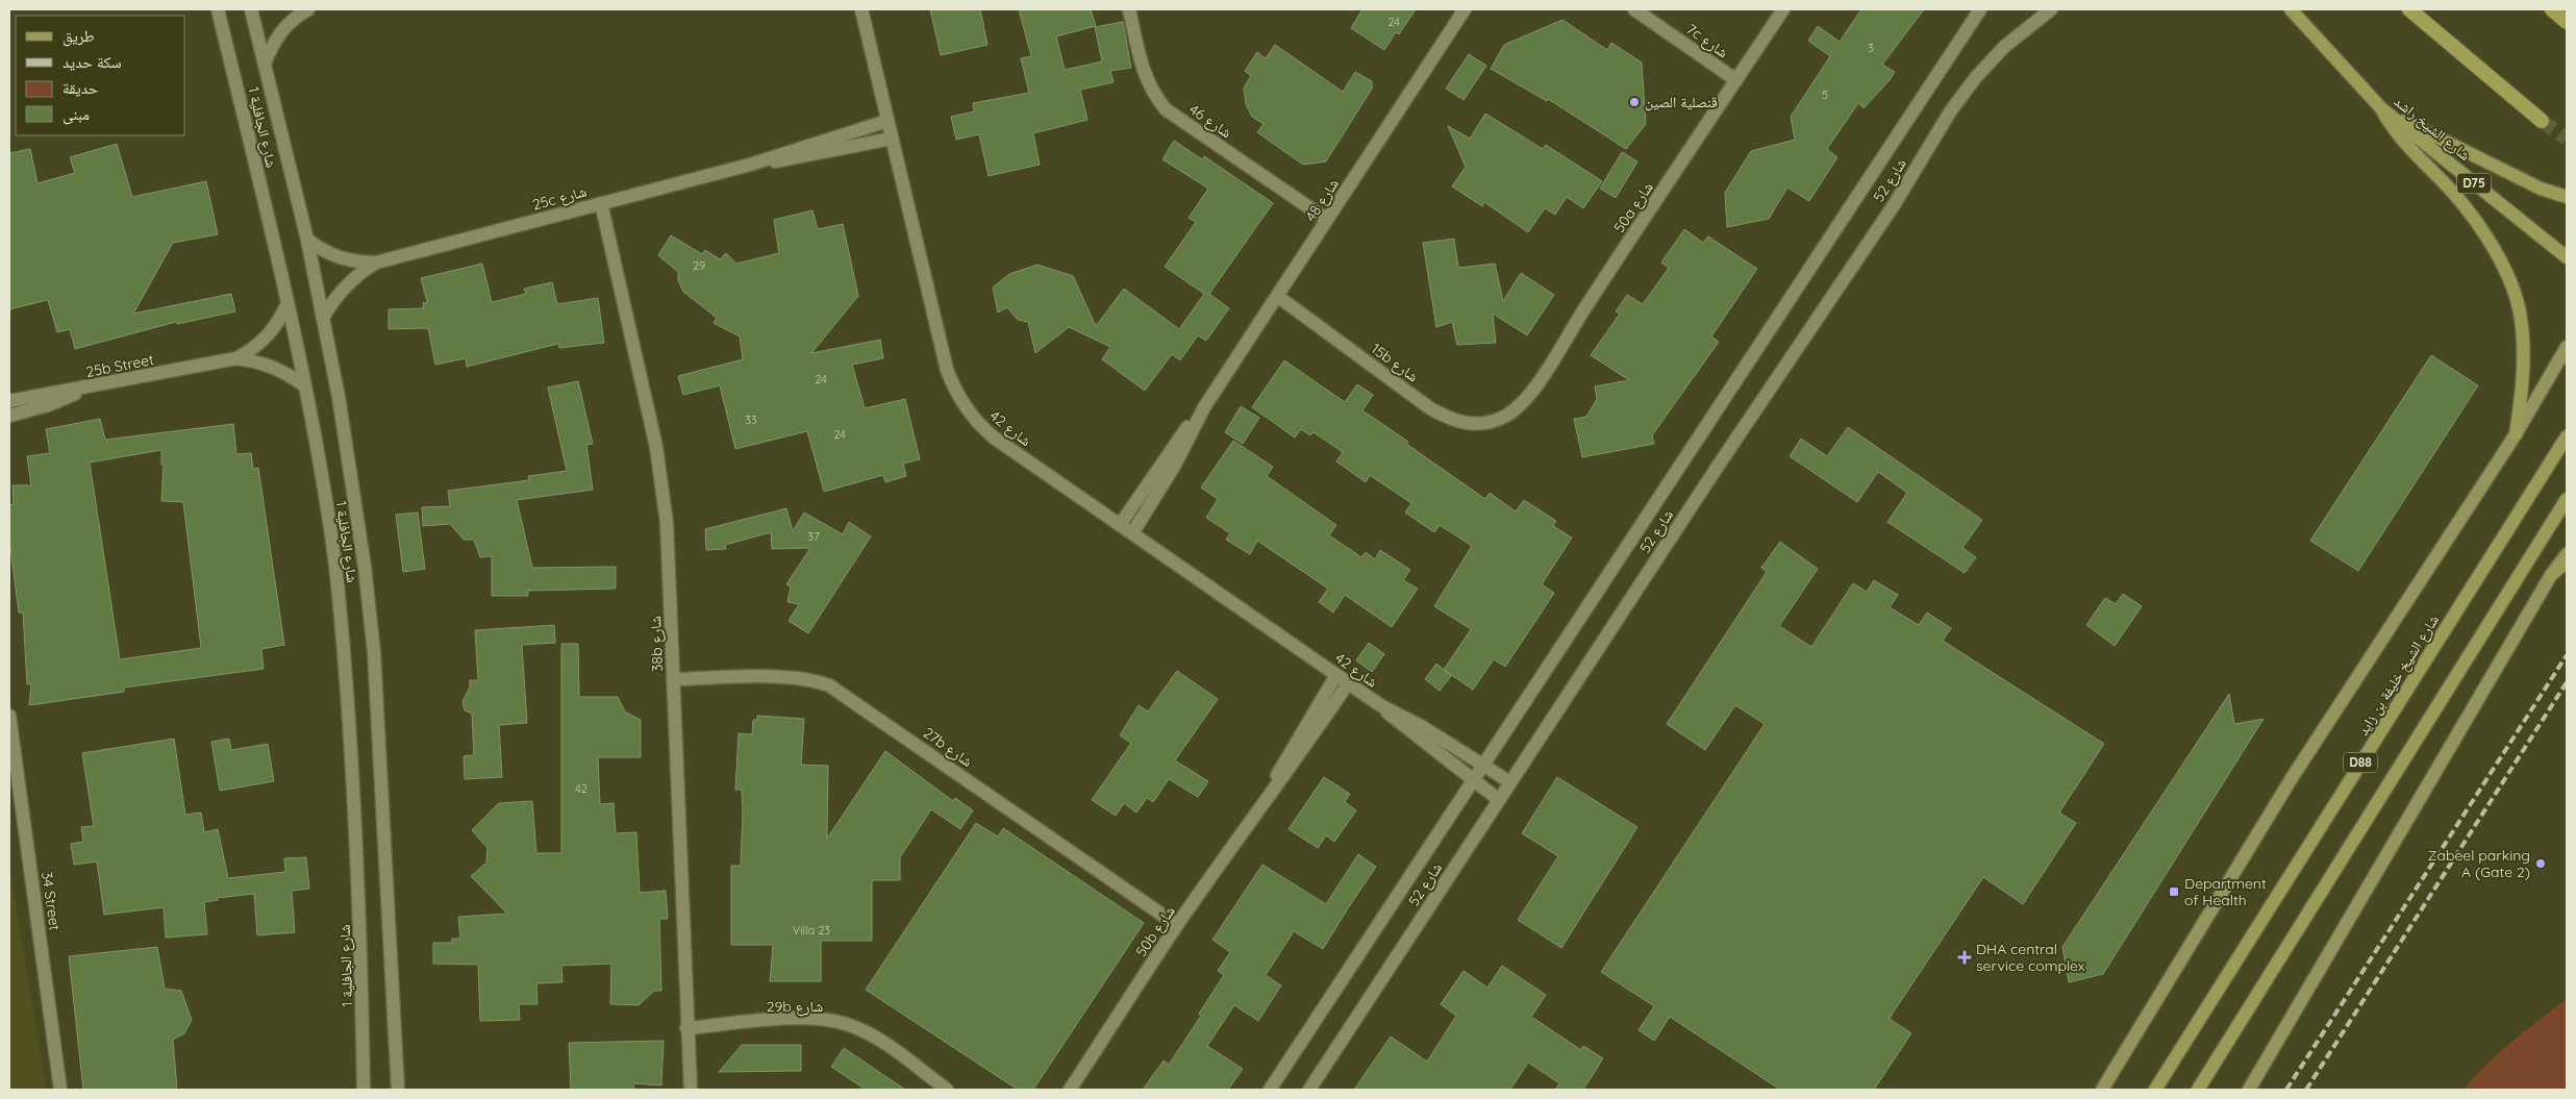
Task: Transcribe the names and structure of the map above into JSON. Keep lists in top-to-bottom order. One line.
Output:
{"streets":{"main road":["شارع الشيخ راشد","D75","شارع الشيخ خليفة بن زايد","D88"],"street":["7c شارع","شارع 46","شارع الجافلية 1","شارع 52","25c شارع","شارع 48","50a شارع","15b شارع","25b Street","شارع 42","38b شارع","27b شارع","34 Street","50b شارع","29b شارع"]},"crossings":[["7c شارع","50a شارع"],["شارع 46","شارع 48"],["شارع الجافلية 1","25c شارع"],["شارع الجافلية 1","25b Street"],["شارع 52","شارع 42"],["25c شارع","شارع 42"],["25c شارع","38b شارع"],["شارع 48","15b شارع"],["شارع 48","شارع 42"],["50a شارع","15b شارع"],["شارع 42","50b شارع"],["38b شارع","27b شارع"],["38b شارع","29b شارع"],["27b شارع","50b شارع"]],"places":{"other":["قنصلية الصين","Zabeel parking A (Gate 2)"],"transit":["Department of Health"],"health":["DHA central service complex"]},"house_numbers":["24","3","5","29","24","33","24","37","42","Villa 23"],"legend":["طريق","سكة حديد","حديقة","مبنى"]}
